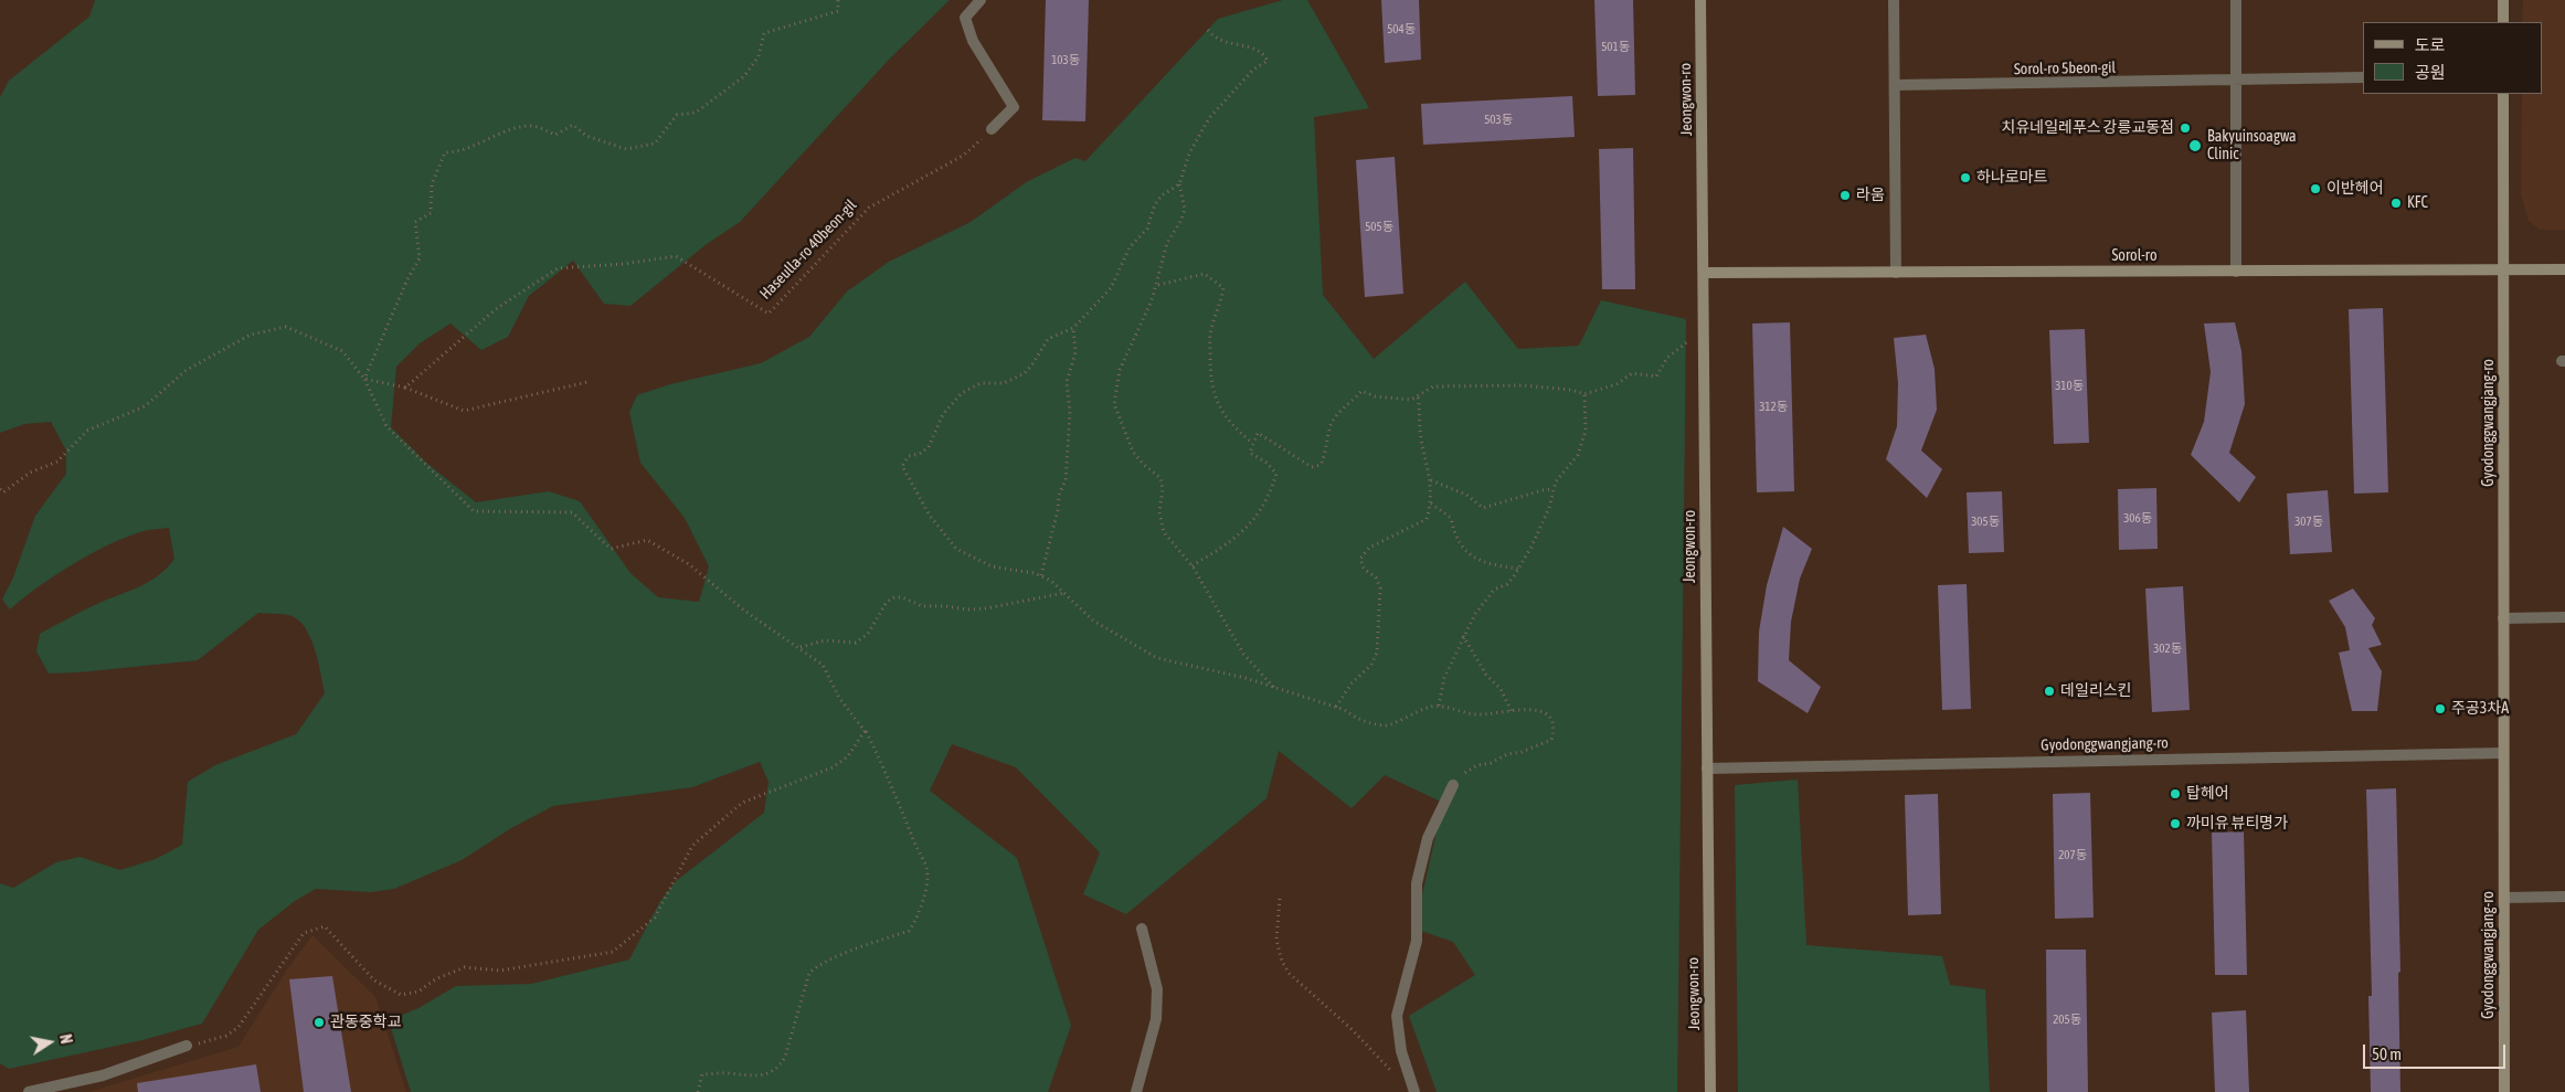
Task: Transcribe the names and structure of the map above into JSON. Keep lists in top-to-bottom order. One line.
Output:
{"streets":{"street":["Sorol-ro 5beon-gil","Jeongwon-ro","Sorol-ro","Gyodonggwangjang-ro"],"path":["Haseulla-ro 40beon-gil"]},"crossings":[["Jeongwon-ro","Sorol-ro"],["Jeongwon-ro","Gyodonggwangjang-ro"],["Sorol-ro","Gyodonggwangjang-ro"]],"places":["치유네일레푸스 강릉교동점","Bakyuinsoagwa Clinic","하나로마트","이반헤어","라움","KFC","데일리스킨","주공3차A","탑헤어","까미유 뷰티명가","관동중학교"],"house_numbers":["504동","501동","103동","503동","505동","310동","312동","306동","305동","307동","302동","207동","205동"],"legend":["도로","공원"],"scale_bar":"50 m","north":"right"}
